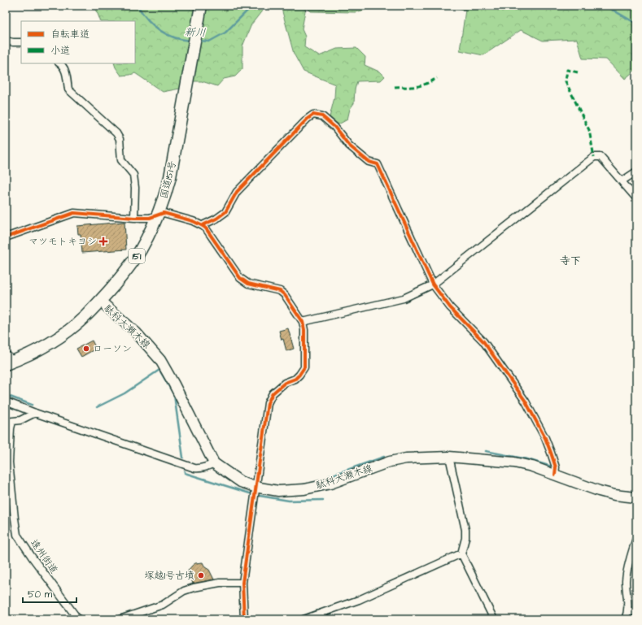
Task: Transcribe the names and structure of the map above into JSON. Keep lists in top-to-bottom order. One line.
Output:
{"streets":{"highway":["国道151号","151"],"main road":["駄科大瀬木線"],"street":["遠州街道"]},"crossings":[["国道151号","駄科大瀬木線"]],"districts":["寺下"],"water":["新川"],"places":{"health":["マツモトキヨシ"],"other":["ローソン","塚越1号古墳"]},"legend":["自転車道","小道"],"scale_bar":"50 m"}
